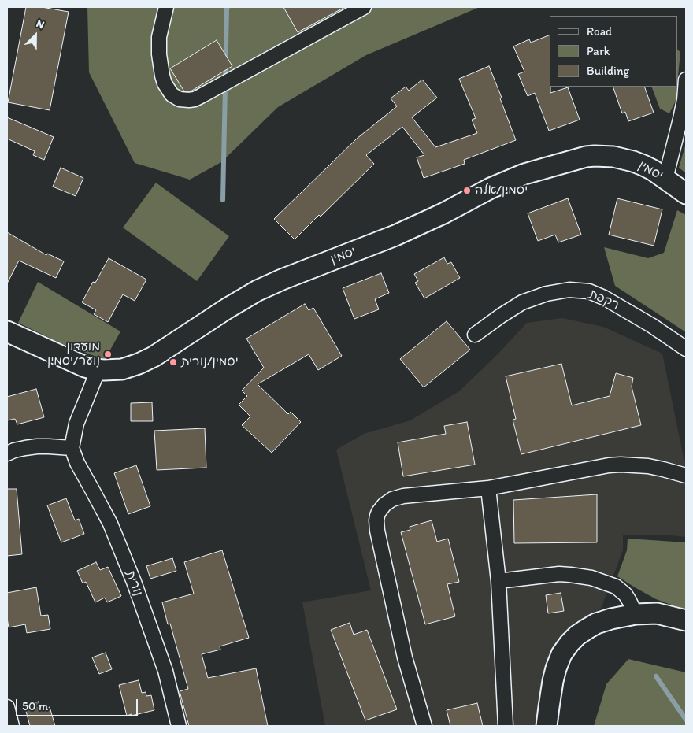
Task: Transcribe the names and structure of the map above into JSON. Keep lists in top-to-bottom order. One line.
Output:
{"streets":{"street":["יסמין","רקפת","נורית"]},"places":["יסמין/אלה","מועדון נוער/יסמין","יסמין/נורית"],"legend":["Road","Park","Building"],"scale_bar":"50 m","north":"top right"}
